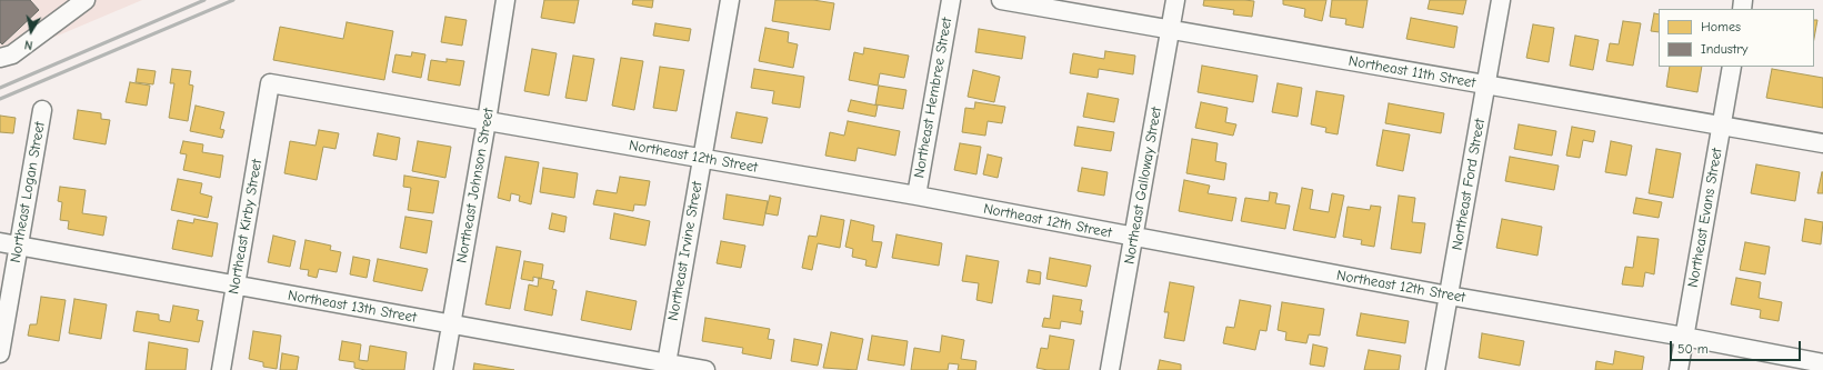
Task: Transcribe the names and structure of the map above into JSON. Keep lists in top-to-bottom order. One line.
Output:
{"streets":{"street":["Northeast 11th Street","Northeast Hembree Street","Northeast 12th Street","Northeast Ford Street","Northeast Johnson Street","Northeast Galloway Street","Northeast Logan Street","Northeast Evans Street","Northeast Kirby Street","Northeast Irvine Street","Northeast 13th Street"]},"crossings":[["Northeast 11th Street","Northeast Ford Street"],["Northeast 11th Street","Northeast Galloway Street"],["Northeast 11th Street","Northeast Evans Street"],["Northeast Hembree Street","Northeast 12th Street"],["Northeast 12th Street","Northeast Ford Street"],["Northeast 12th Street","Northeast Johnson Street"],["Northeast 12th Street","Northeast Galloway Street"],["Northeast 12th Street","Northeast Evans Street"],["Northeast 12th Street","Northeast Kirby Street"],["Northeast 12th Street","Northeast Irvine Street"],["Northeast Johnson Street","Northeast 13th Street"],["Northeast Logan Street","Northeast 13th Street"],["Northeast Kirby Street","Northeast 13th Street"],["Northeast Irvine Street","Northeast 13th Street"]],"legend":["Homes","Industry"],"scale_bar":"50 m","north":"bottom"}
